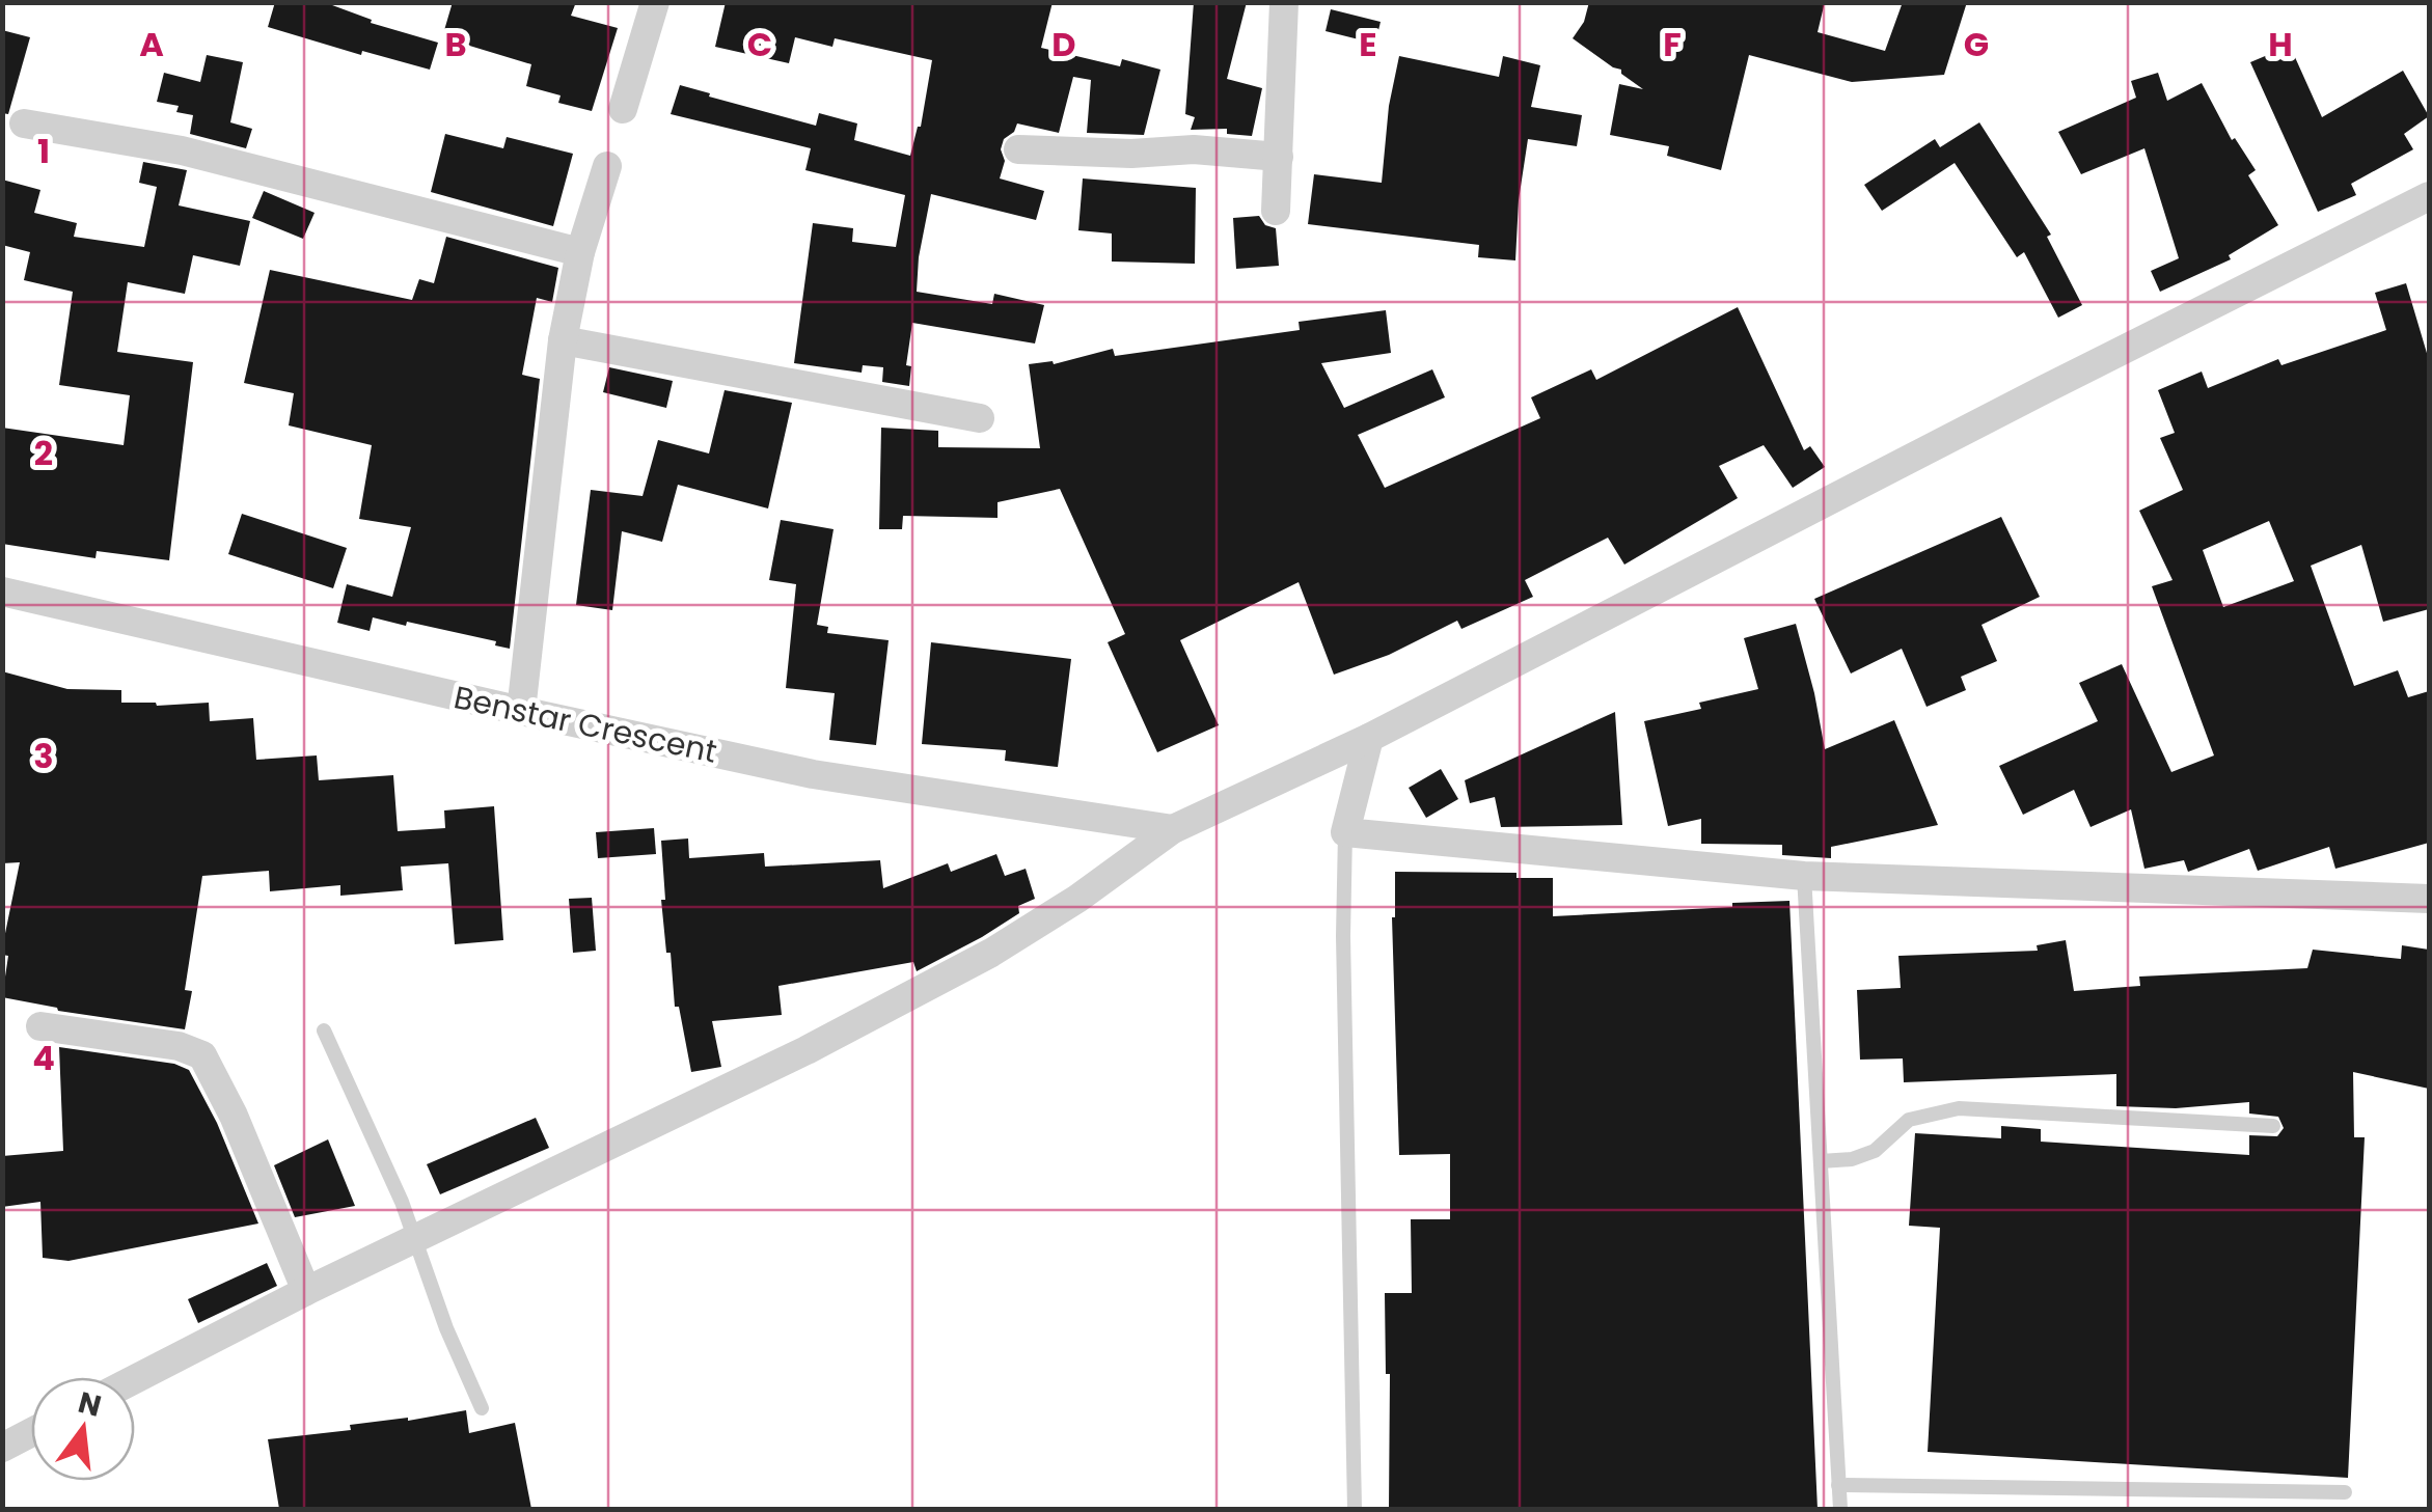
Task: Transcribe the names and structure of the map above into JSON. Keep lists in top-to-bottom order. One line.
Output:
{"streets":{"street":["Benstar Crescent"]},"north":"top","grid":{"columns":["A","B","C","D","E","F","G","H"],"rows":["1","2","3","4"]}}
